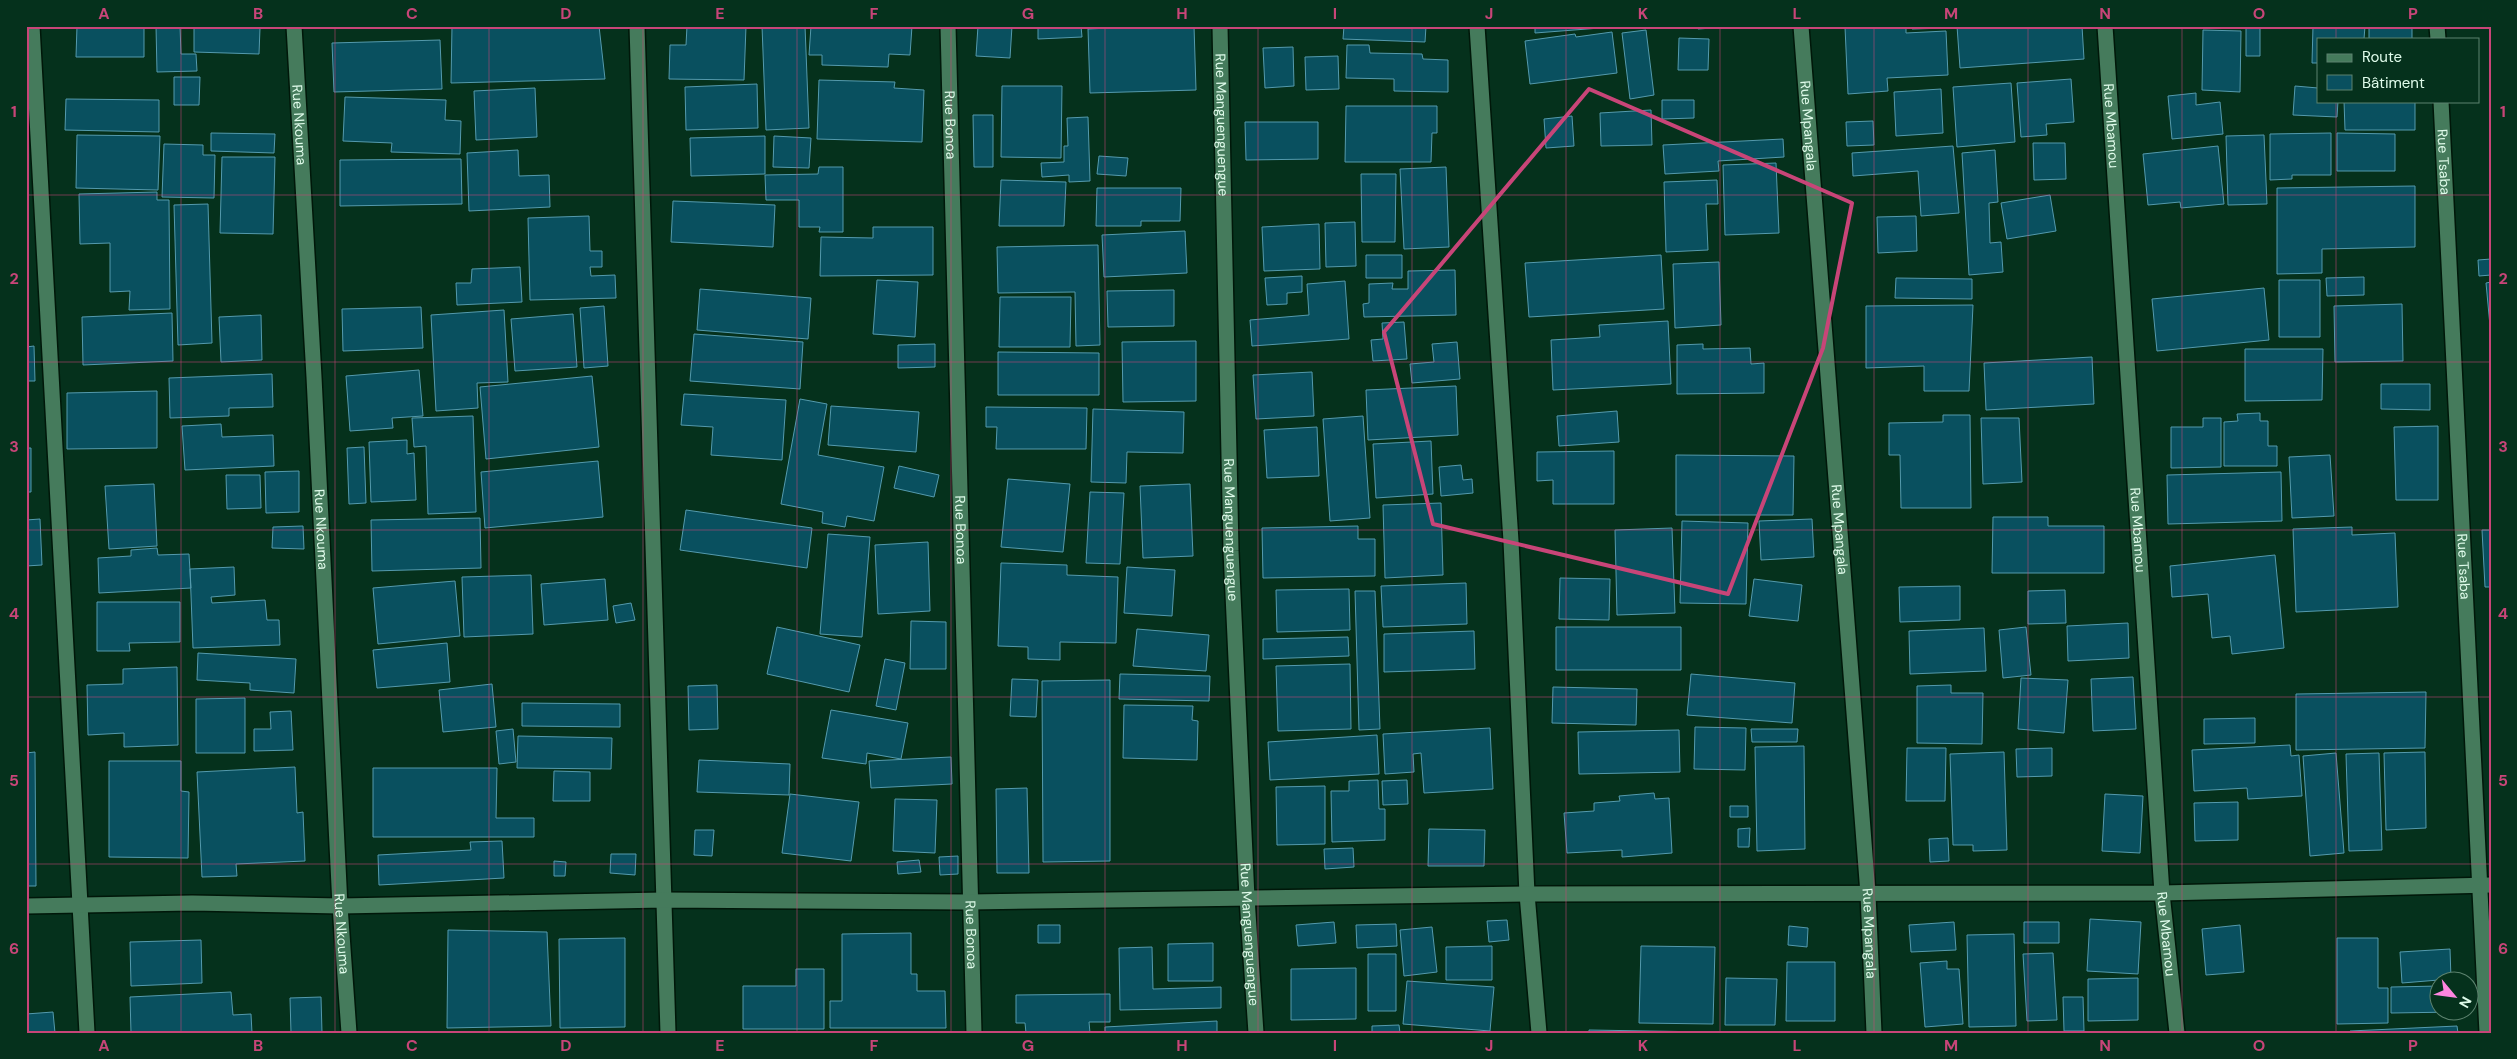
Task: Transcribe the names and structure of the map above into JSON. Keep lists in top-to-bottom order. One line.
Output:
{"streets":{"street":["Rue Nkouma","Rue Bonoa","Rue Manguenguengue","Rue Mpangala","Rue Mbamou","Rue Tsaba"]},"legend":["Route","Bâtiment"],"north":"bottom right","grid":{"columns":["A","B","C","D","E","F","G","H","I","J","K","L","M","N","O","P"],"rows":["1","2","3","4","5","6"]}}
